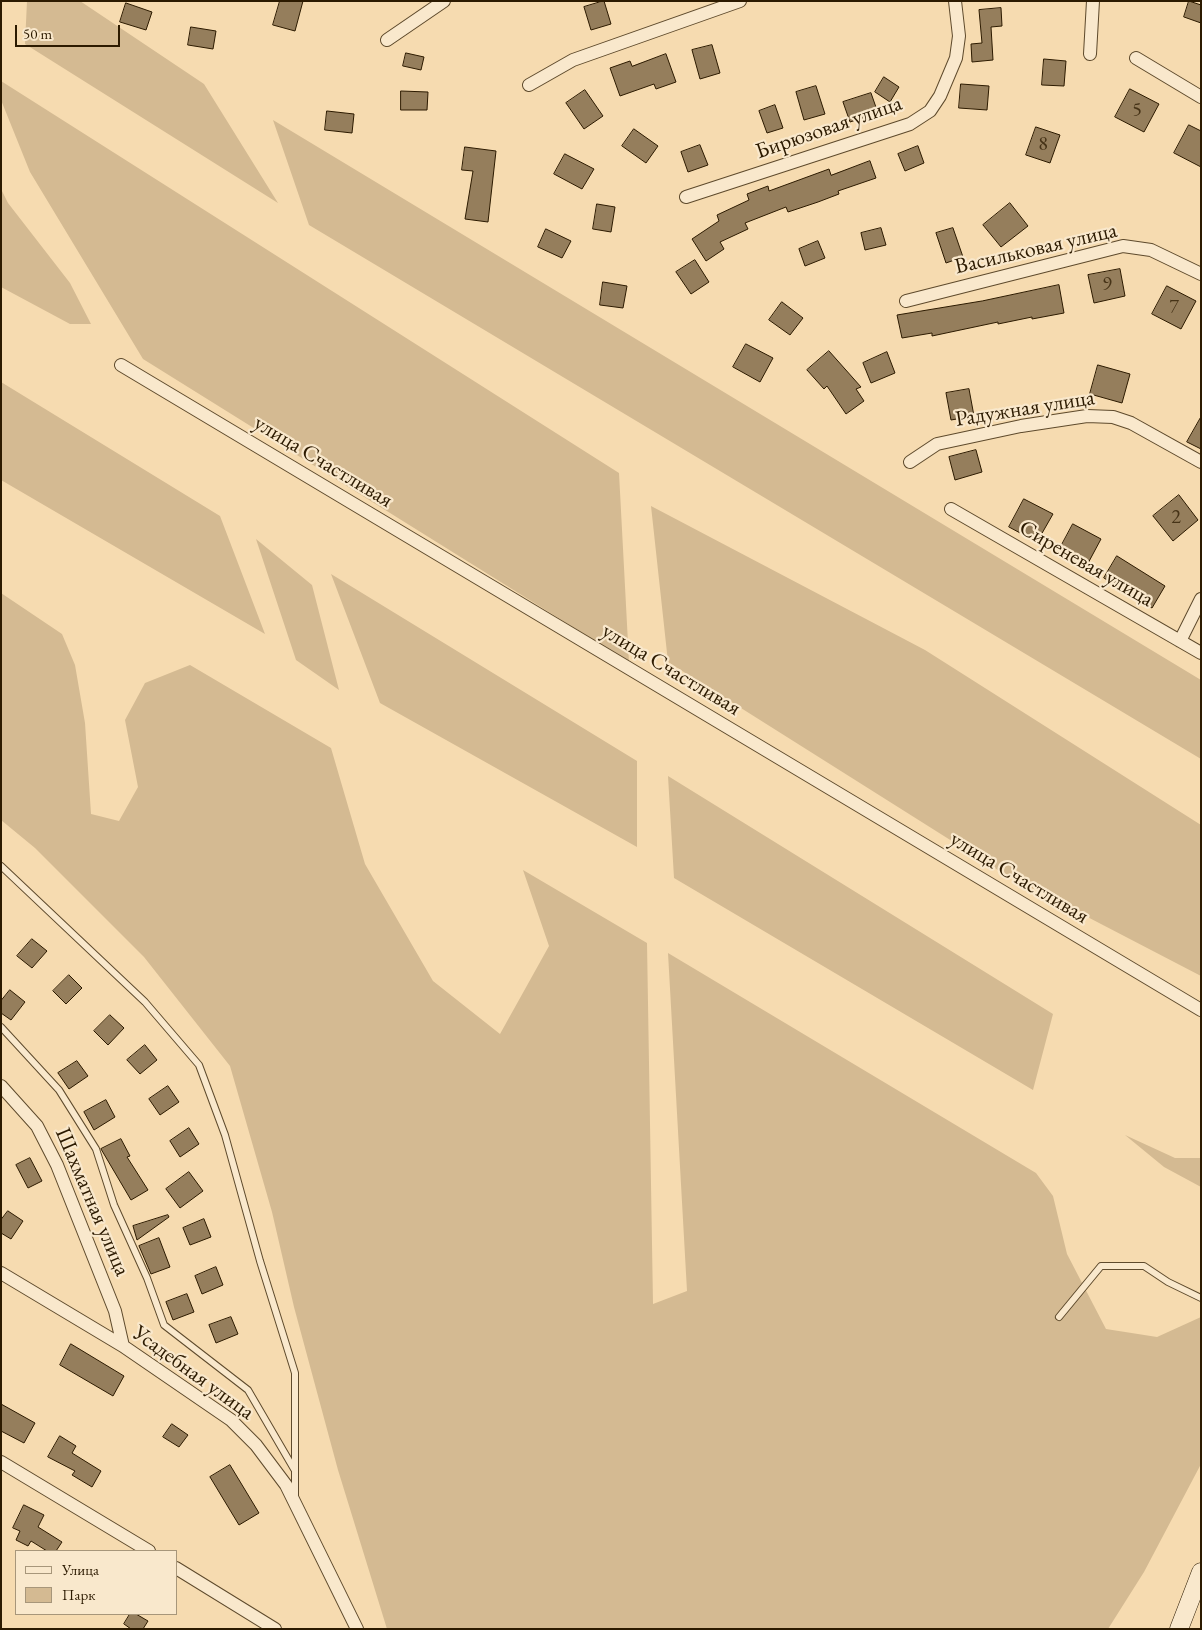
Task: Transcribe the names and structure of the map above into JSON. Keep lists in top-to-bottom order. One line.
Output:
{"streets":{"street":["Бирюзовая улица","Васильковая улица","Радужная улица","улица Счастливая","Сиреневая улица","Шахматная улица","Усадебная улица"]},"crossings":[["Шахматная улица","Усадебная улица"]],"house_numbers":["5","8","9","7","2"],"legend":["Улица","Парк"],"scale_bar":"50 m"}
